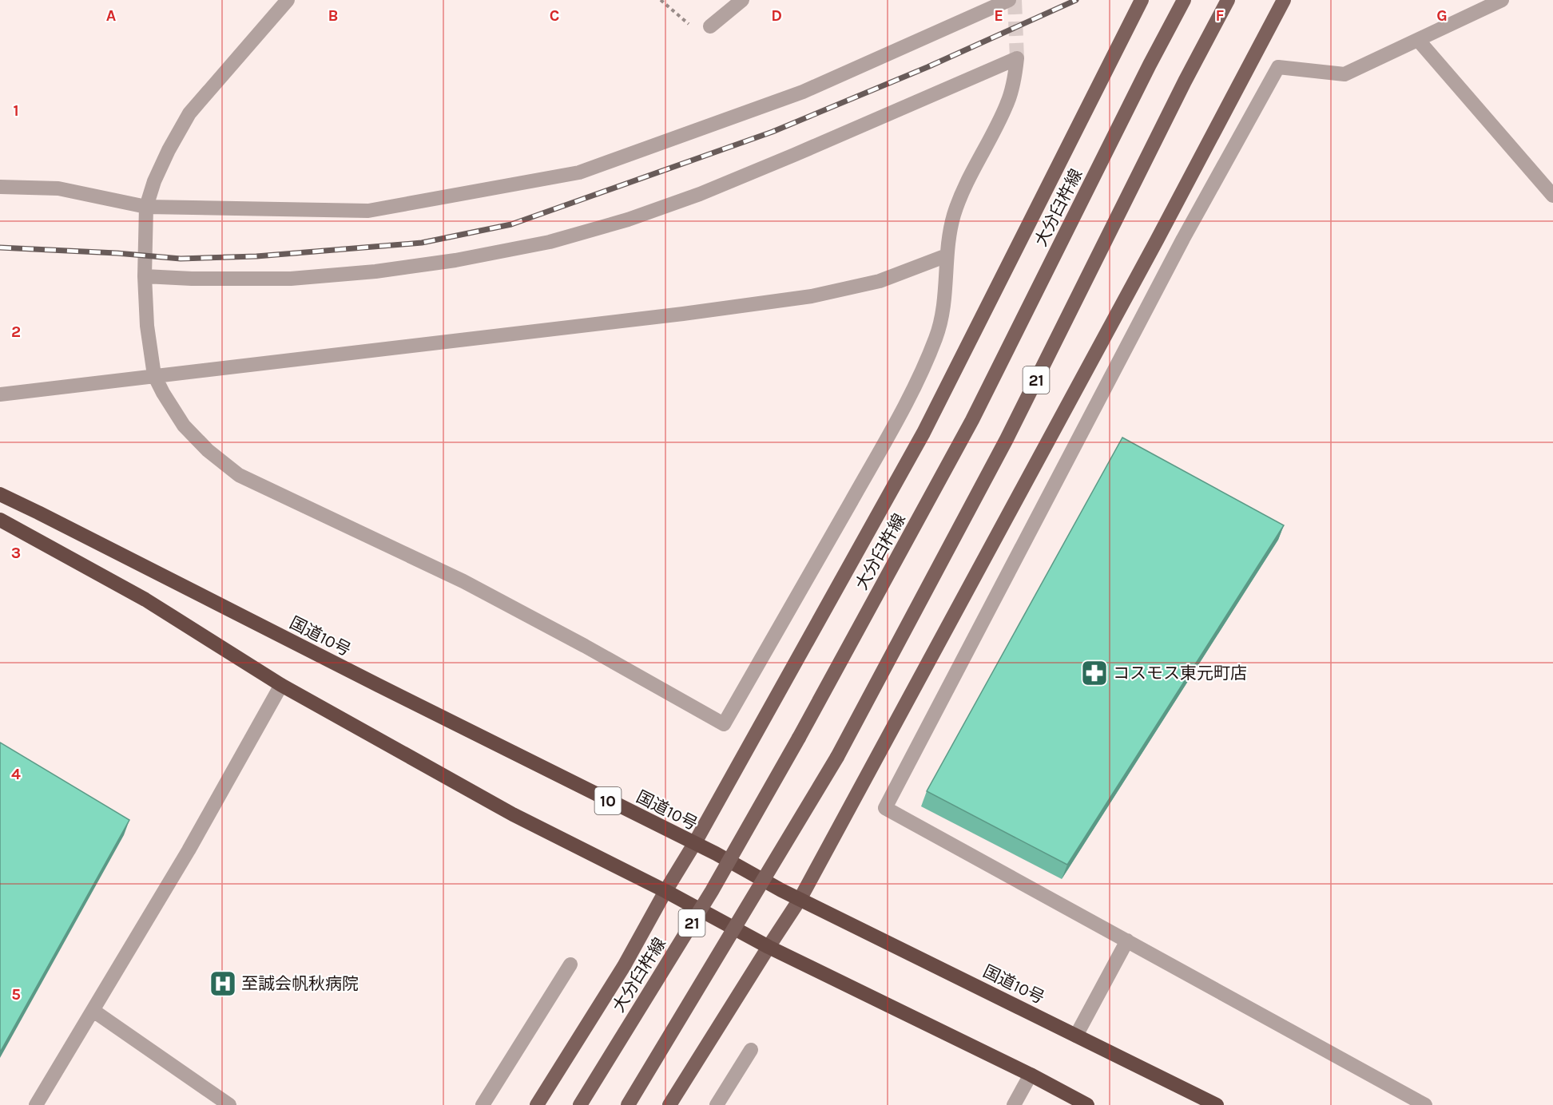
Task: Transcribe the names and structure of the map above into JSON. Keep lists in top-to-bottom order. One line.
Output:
{"streets":{"highway":["国道10号","10"],"main road":["大分臼杵線","21"]},"places":{"pharmacy":["コスモス東元町店"],"hospital":["至誠会帆秋病院"]},"grid":{"columns":["A","B","C","D","E","F","G"],"rows":["1","2","3","4","5"]}}
